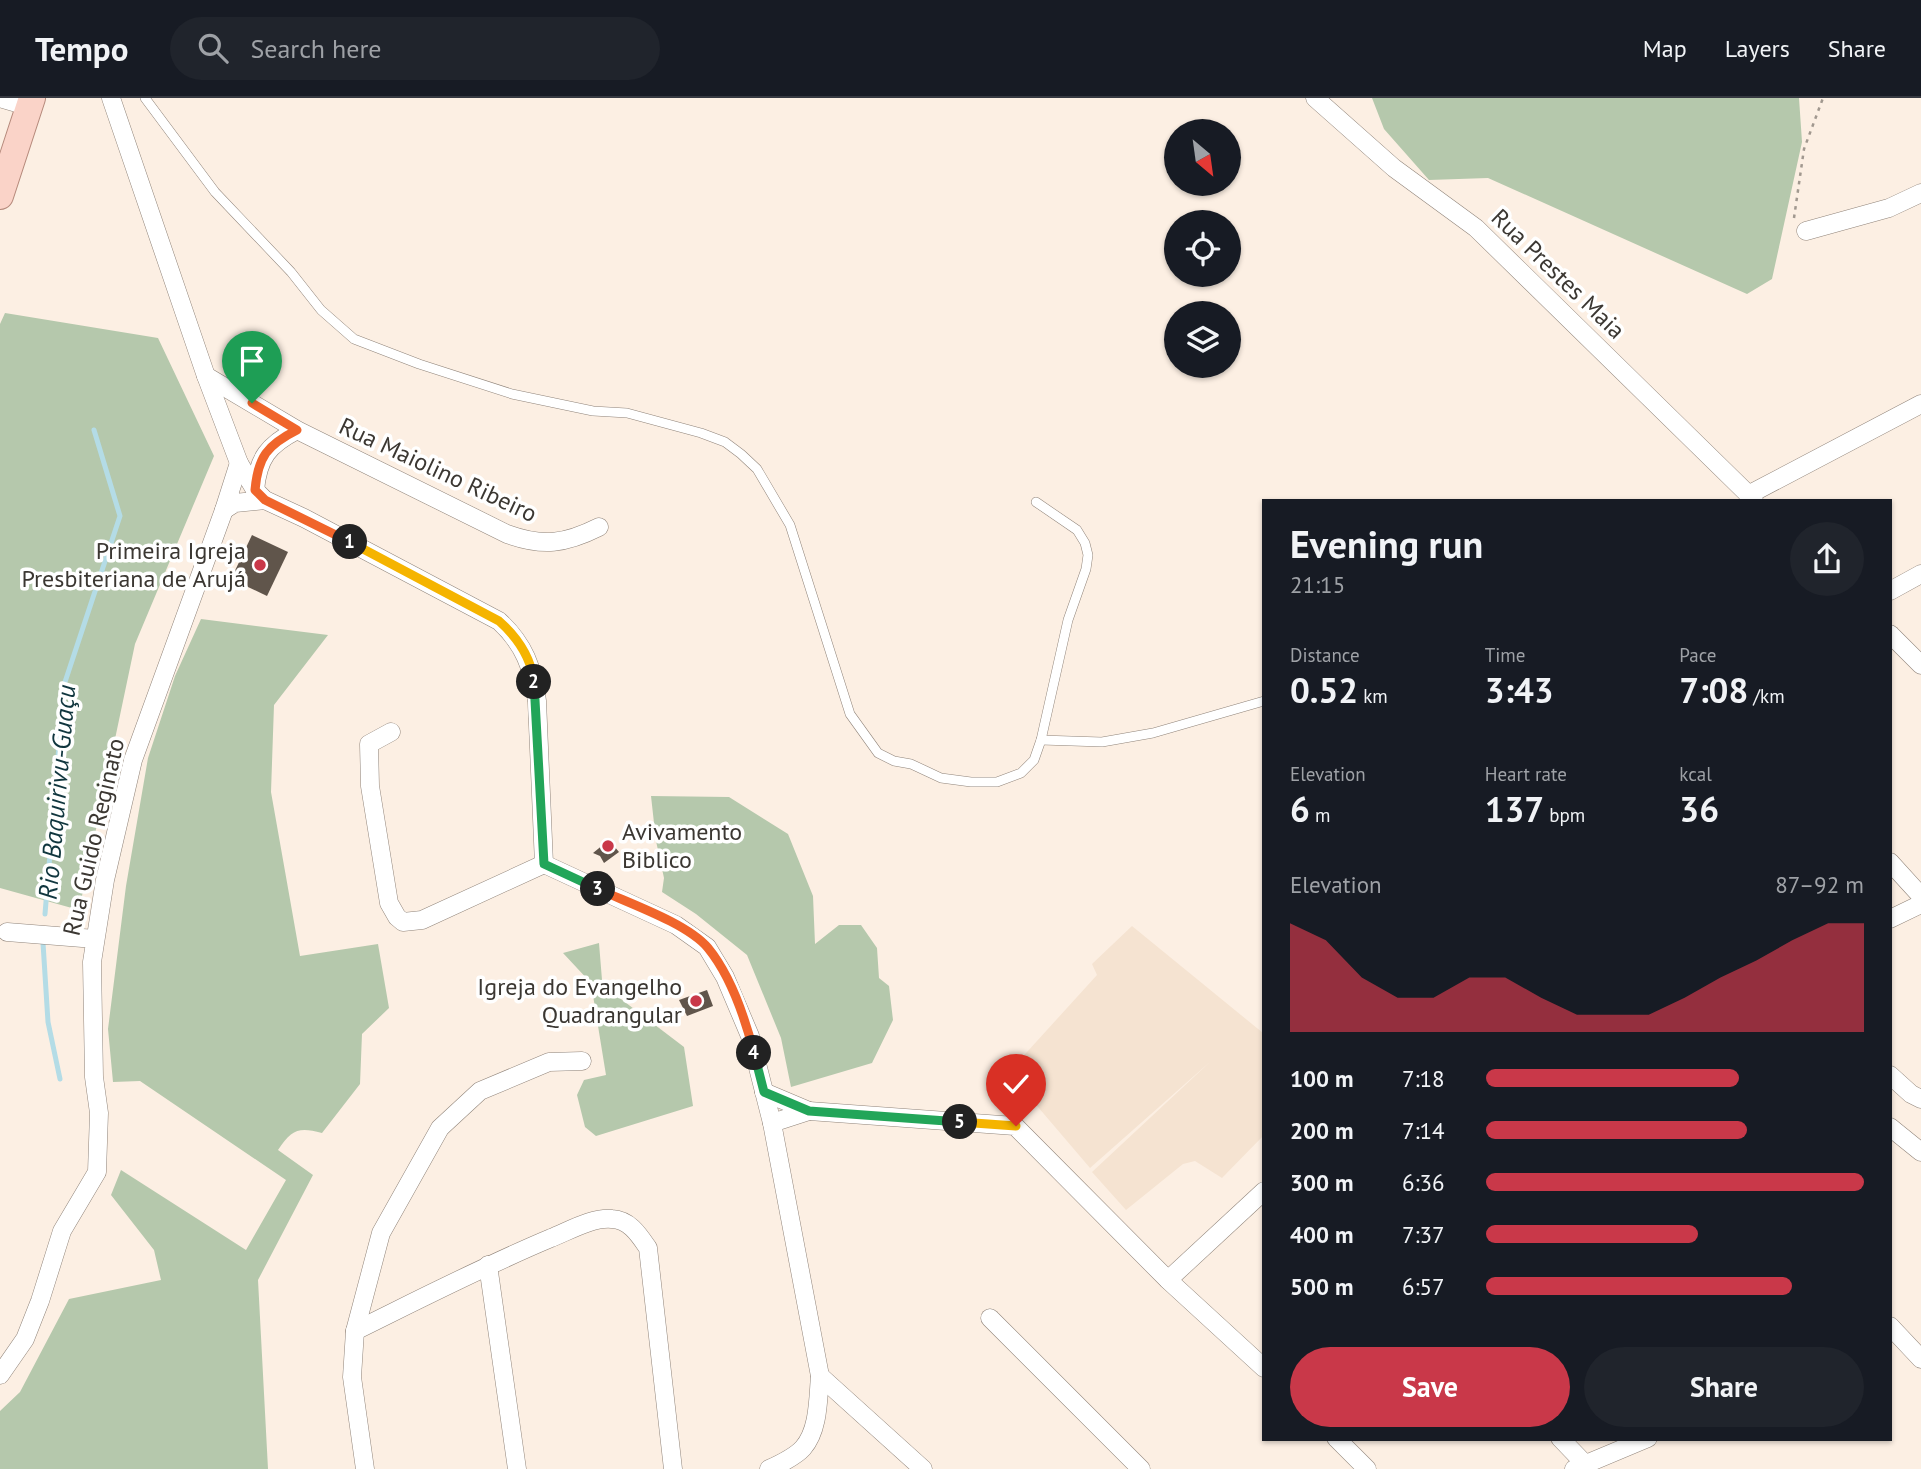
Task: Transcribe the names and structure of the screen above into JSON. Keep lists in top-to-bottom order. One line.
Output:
{"streets":{"street":["Rua Prestes Maia","Rua Maiolino Ribeiro","Rua Guido Reginato"]},"water":["Rio Baquirivu-Guaçu"],"places":["Primeira Igreja Presbiteriana de Arujá","Avivamento Biblico","Igreja do Evangelho Quadrangular"],"north":"bottom right","page":{"header":"Tempo","search":"Search here","nav":["Map","Layers","Share"],"heading":["Evening run","21:15"],"pins":["1","2","3","4","5"],"stats":[["Distance","0.52 km"],["Time","3:43"],["Pace","7:08 /km"],["Elevation","6 m"],["Heart rate","137 bpm"],["kcal","36"]],"chart":["Elevation","87–92 m"],"list":[{"name":"100 m","note":"7:18"},{"name":"200 m","note":"7:14"},{"name":"300 m","note":"6:36"},{"name":"400 m","note":"7:37"},{"name":"500 m","note":"6:57"}],"buttons":["Save","Share"]}}
